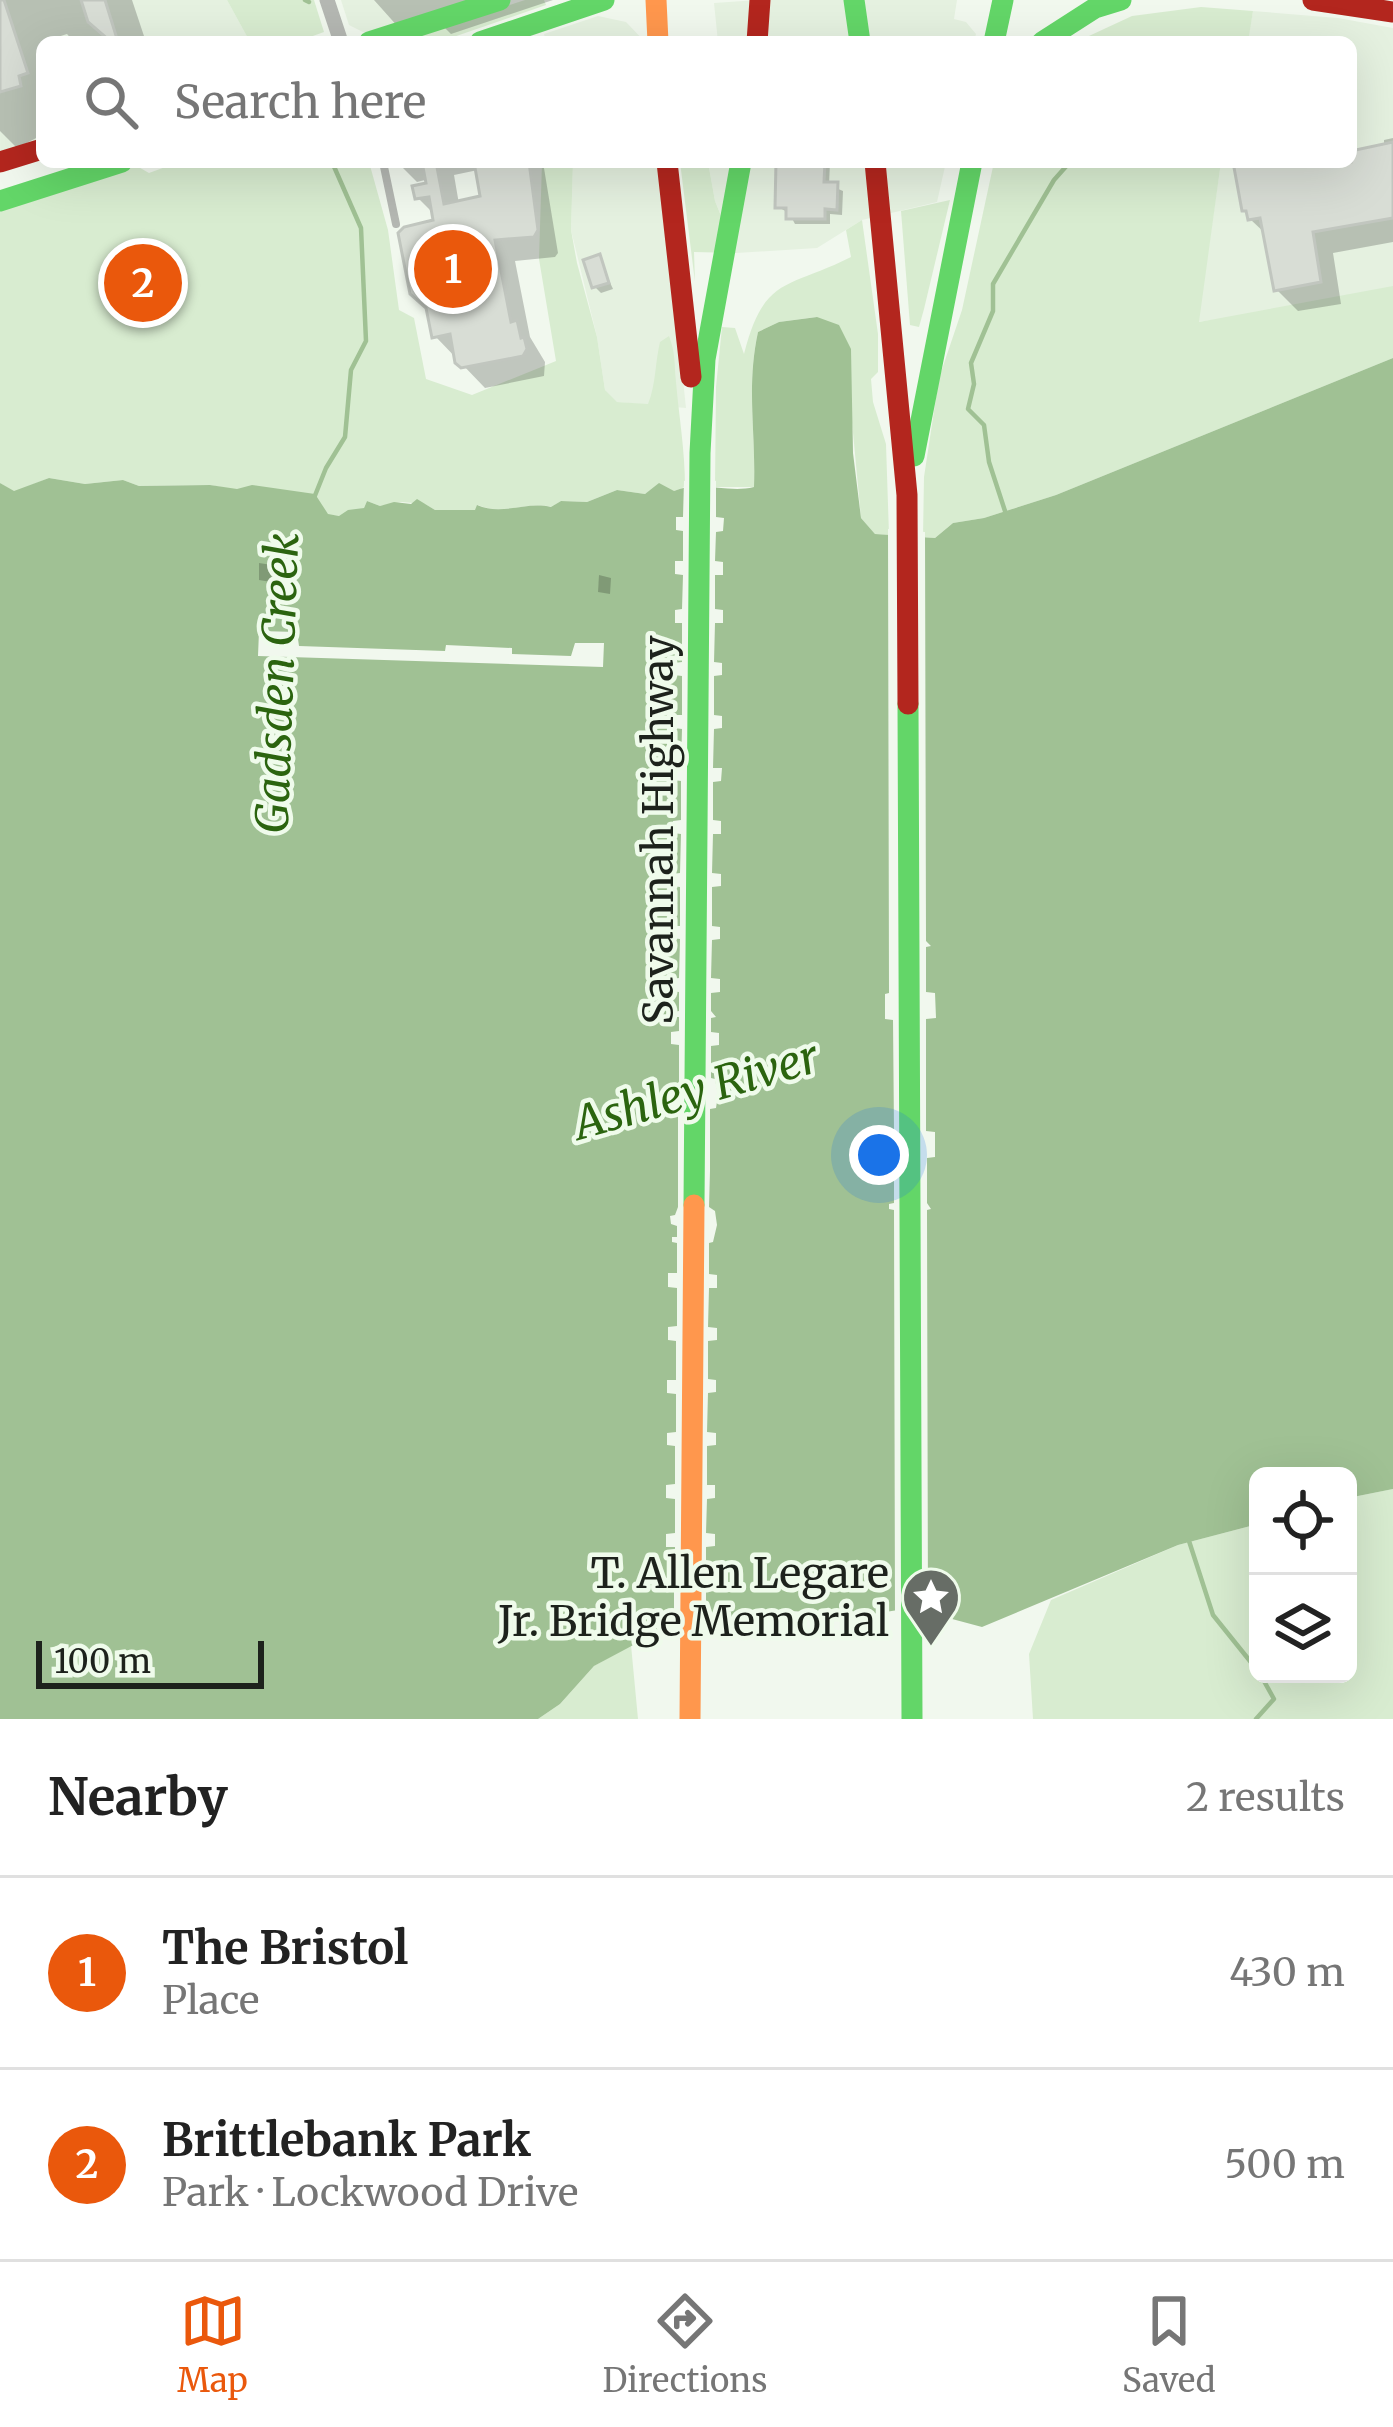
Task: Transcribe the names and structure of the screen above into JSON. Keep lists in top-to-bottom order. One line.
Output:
{"streets":{"main road":["Savannah Highway"]},"water":["Gadsden Creek","Ashley River"],"places":{"place":["T. Allen Legare Jr. Bridge Memorial"]},"scale_bar":"100 m","page":{"search":"Search here","pins":["1","2"],"scale":"100 m","heading":["Nearby","2 results"],"list":[{"mark":"1","name":"The Bristol","note":"Place","value":"430 m"},{"mark":"2","name":"Brittlebank Park","note":"Park · Lockwood Drive","value":"500 m"}],"nav":["Map","Directions","Saved"]}}
